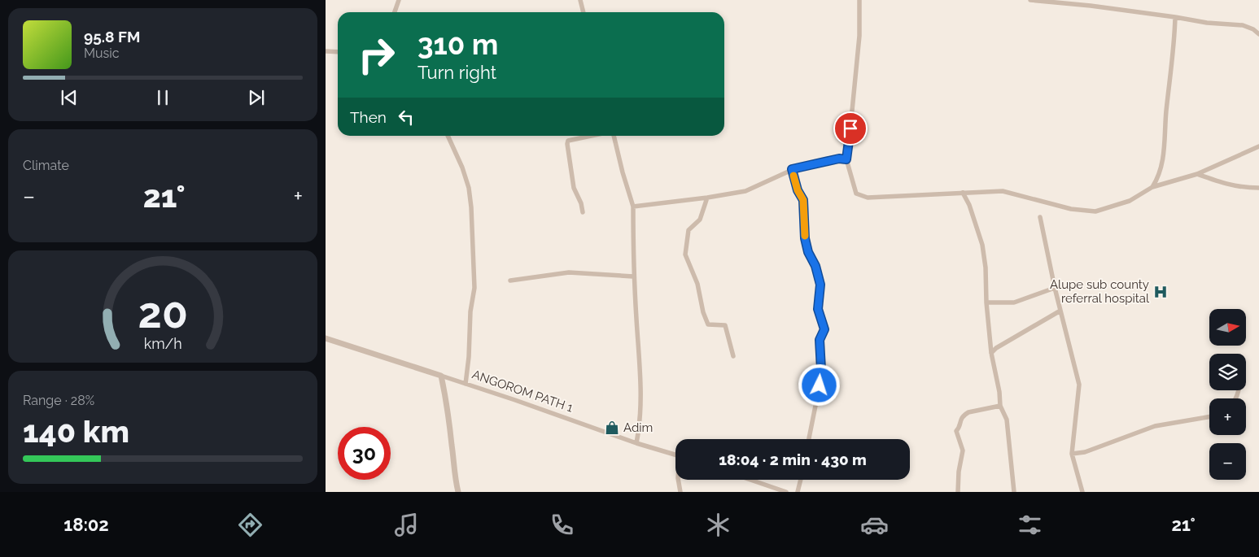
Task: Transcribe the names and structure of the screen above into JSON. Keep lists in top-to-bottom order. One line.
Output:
{"streets":{"street":["ANGOROM PATH 1"]},"places":{"hospital":["Alupe sub county referral hospital"],"shop":["Adim"]},"north":"right","page":{"turn":["310 m","Turn right"],"song":["95.8 FM","Music"],"then":"Then","tile":["Climate",["Range · 28%","140 km"]],"heat":["−","21°","+"],"map_buttons":["+","−"],"limit":"30","trip":"18:04 · 2 min · 430 m","tabs":["18:02","21°"],"gauge":["20","km/h"]}}
